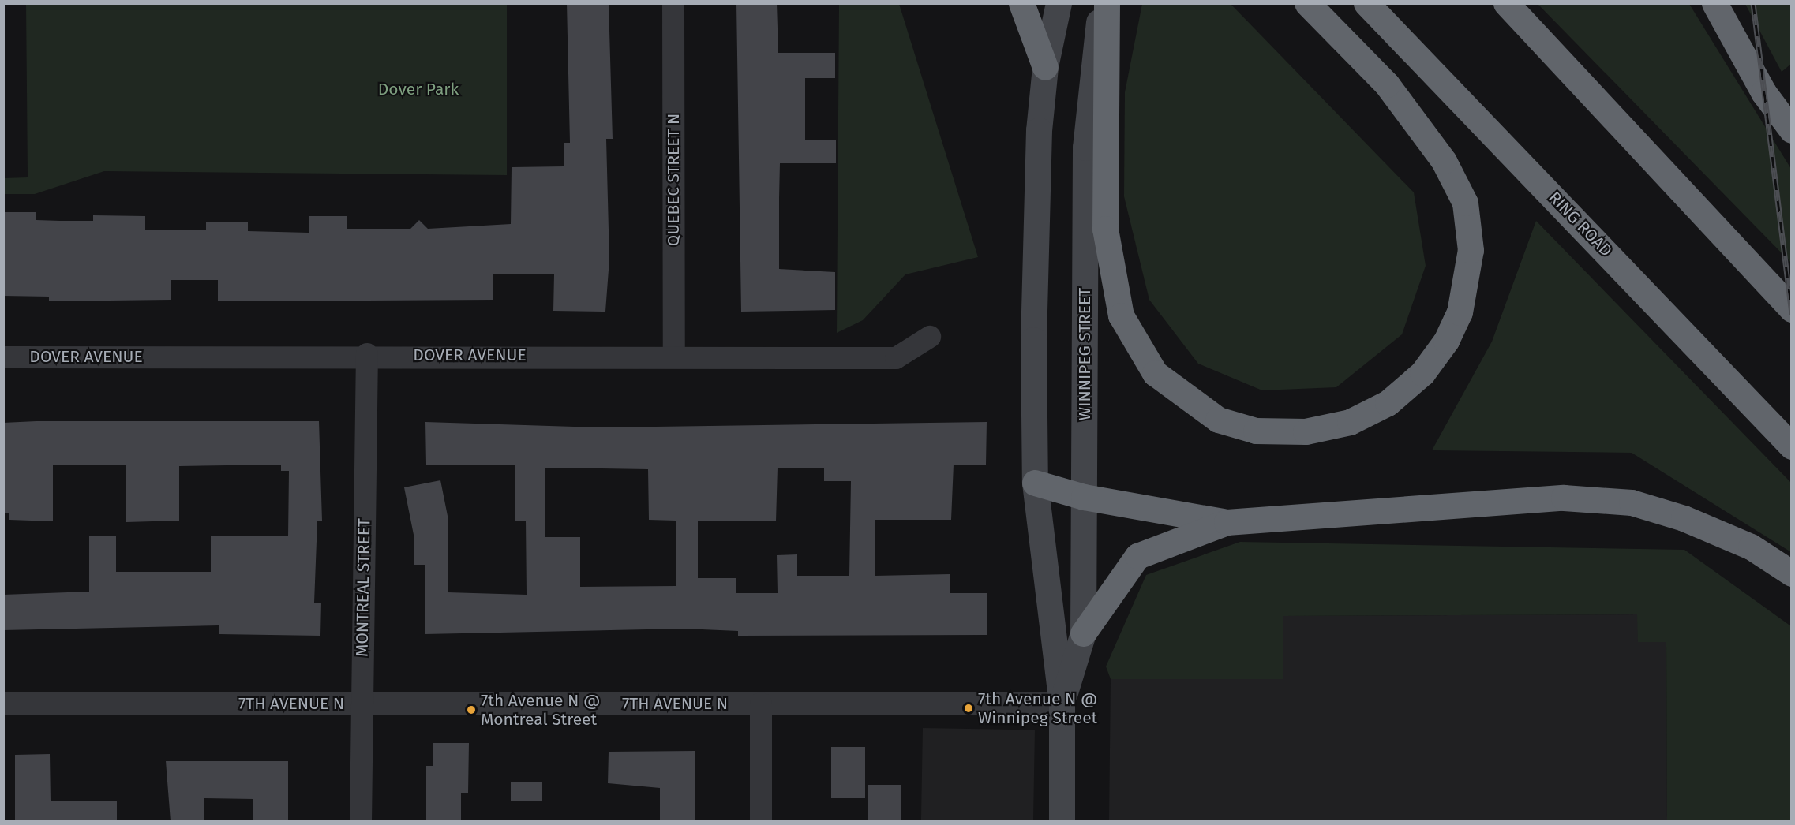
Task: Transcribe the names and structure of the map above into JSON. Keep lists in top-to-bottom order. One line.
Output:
{"streets":{"highway":["RING ROAD"],"main road":["WINNIPEG STREET"],"street":["QUEBEC STREET N","DOVER AVENUE","MONTREAL STREET","7TH AVENUE N"]},"crossings":[["QUEBEC STREET N","DOVER AVENUE"],["WINNIPEG STREET","7TH AVENUE N"],["DOVER AVENUE","MONTREAL STREET"],["MONTREAL STREET","7TH AVENUE N"]],"parks":["Dover Park"],"places":["7th Avenue N @ Winnipeg Street","7th Avenue N @ Montreal Street"]}
